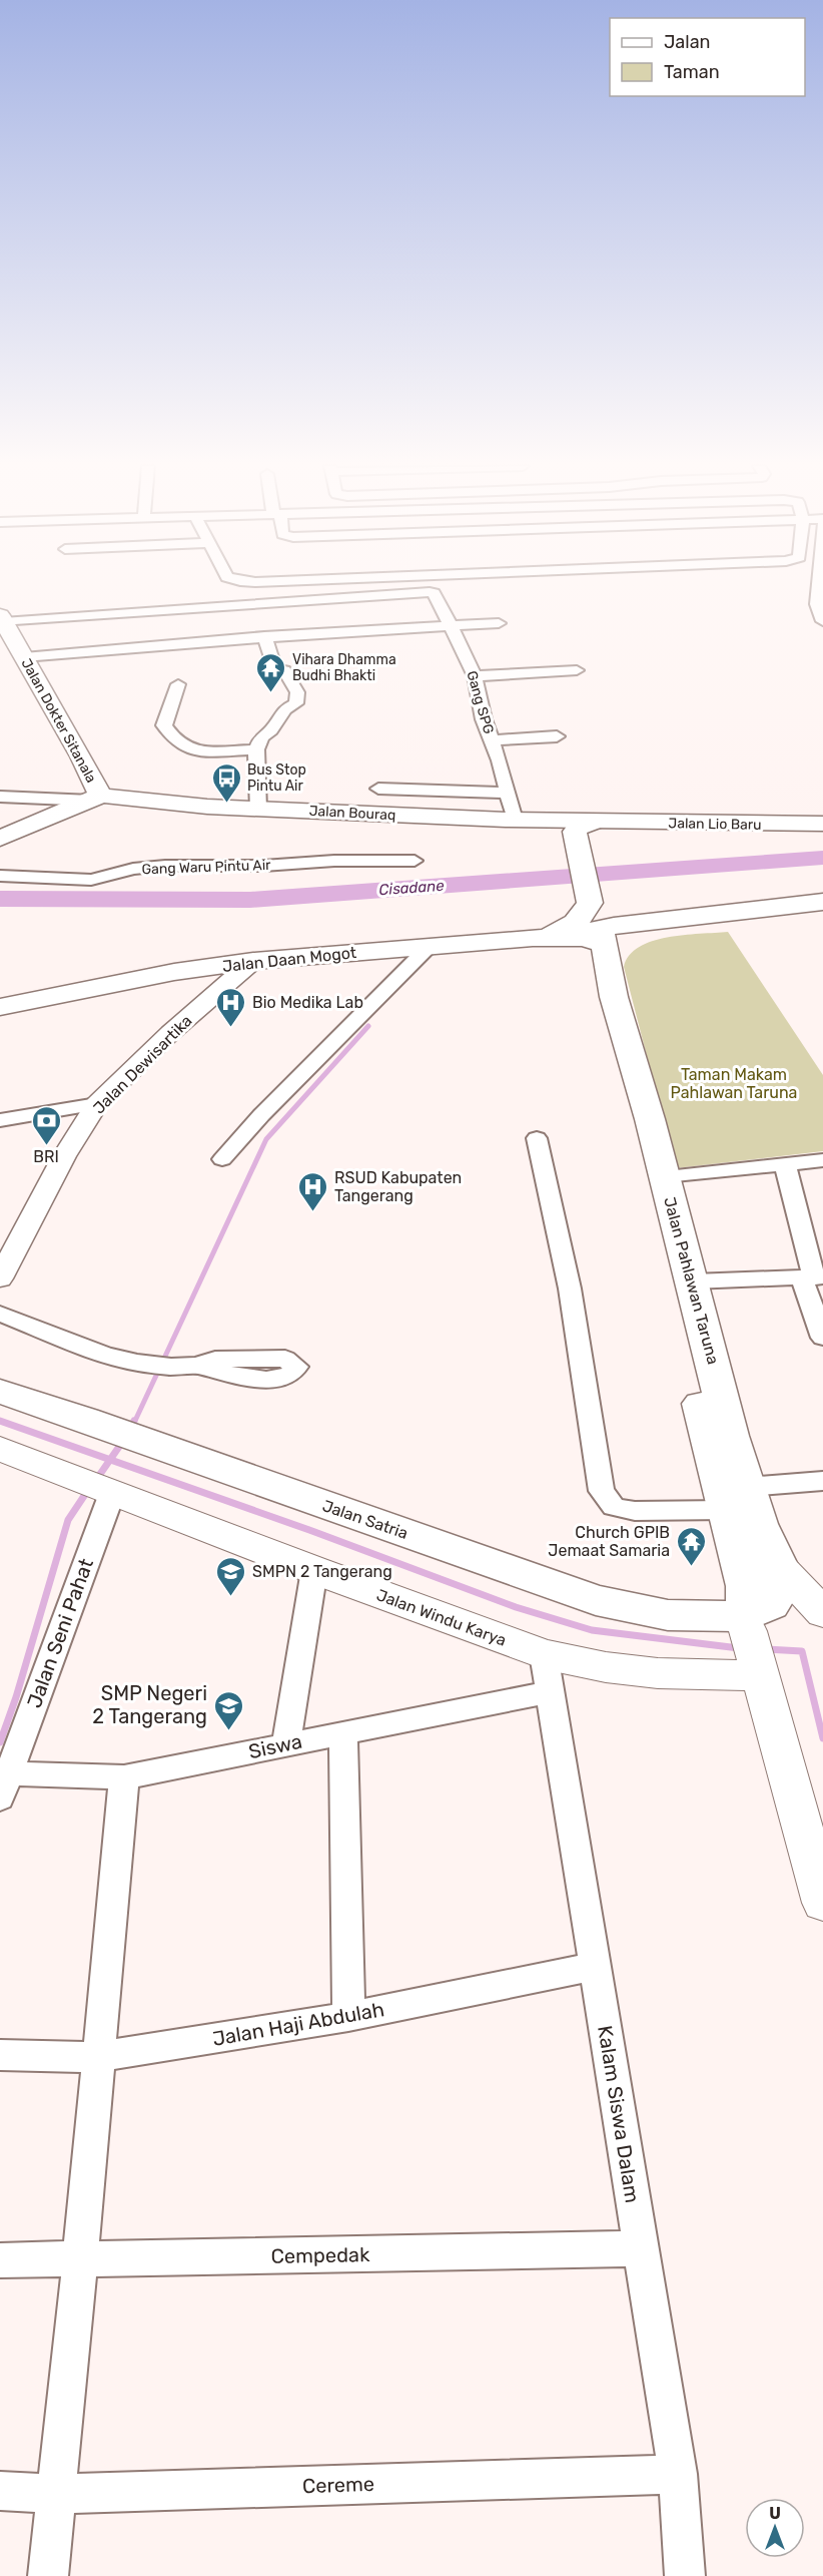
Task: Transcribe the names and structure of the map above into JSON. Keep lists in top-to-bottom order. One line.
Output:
{"streets":{"main road":["Jalan Dokter Sitanala","Jalan Bouraq","Jalan Lio Baru","Jalan Daan Mogot","Jalan Pahlawan Taruna","Jalan Satria","Jalan Windu Karya"],"street":["Gang SPG","Gang Waru Pintu Air","Jalan Dewisartika","Jalan Seni Pahat","Siswa","Jalan Haji Abdulah","Kalam Siswa Dalam","Cempedak","Cereme"]},"crossings":[["Gang SPG","Jalan Dokter Sitanala"],["Gang SPG","Jalan Bouraq"],["Jalan Dokter Sitanala","Jalan Bouraq"],["Jalan Bouraq","Jalan Lio Baru"],["Jalan Daan Mogot","Jalan Dewisartika"],["Jalan Daan Mogot","Jalan Pahlawan Taruna"],["Jalan Pahlawan Taruna","Jalan Satria"],["Jalan Pahlawan Taruna","Jalan Windu Karya"],["Jalan Satria","Jalan Windu Karya"],["Jalan Windu Karya","Jalan Seni Pahat"],["Jalan Windu Karya","Kalam Siswa Dalam"],["Jalan Seni Pahat","Siswa"],["Siswa","Kalam Siswa Dalam"],["Jalan Haji Abdulah","Kalam Siswa Dalam"],["Kalam Siswa Dalam","Cempedak"],["Kalam Siswa Dalam","Cereme"]],"water":["Cisadane"],"parks":["Taman Makam Pahlawan Taruna"],"places":{"temple":["Vihara Dhamma Budhi Bhakti","Church GPIB Jemaat Samaria"],"bus stop":["Bus Stop Pintu Air"],"hospital":["Bio Medika Lab","RSUD Kabupaten Tangerang"],"bank":["BRI"],"school or university":["SMPN 2 Tangerang","SMP Negeri 2 Tangerang"]},"legend":["Jalan","Taman"],"north":"top"}
